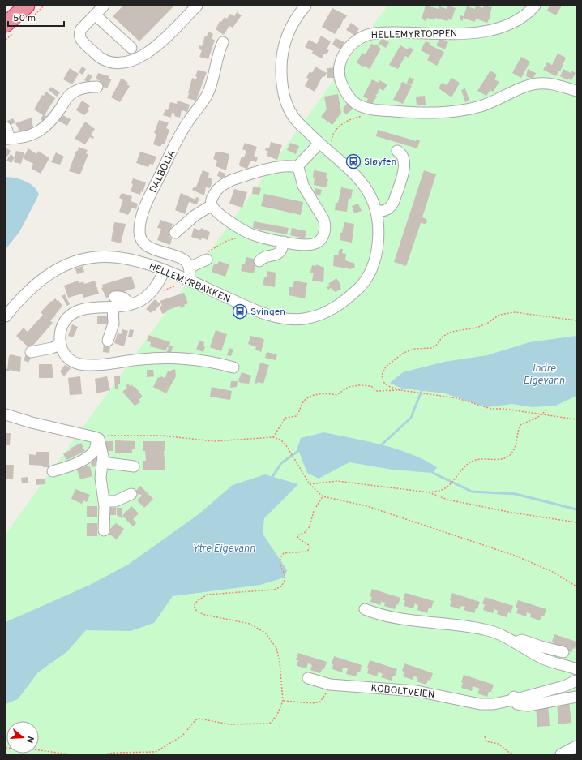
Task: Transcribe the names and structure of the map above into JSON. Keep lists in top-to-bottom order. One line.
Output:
{"streets":{"street":["HELLEMYRTOPPEN","DALBOLIA","HELLEMYRBAKKEN","KOBOLTVEIEN"]},"water":["Indre Eigevann","Ytre Eigevann"],"places":{"bus stop":["Sløyfen","Svingen"]},"scale_bar":"50 m","north":"right"}
